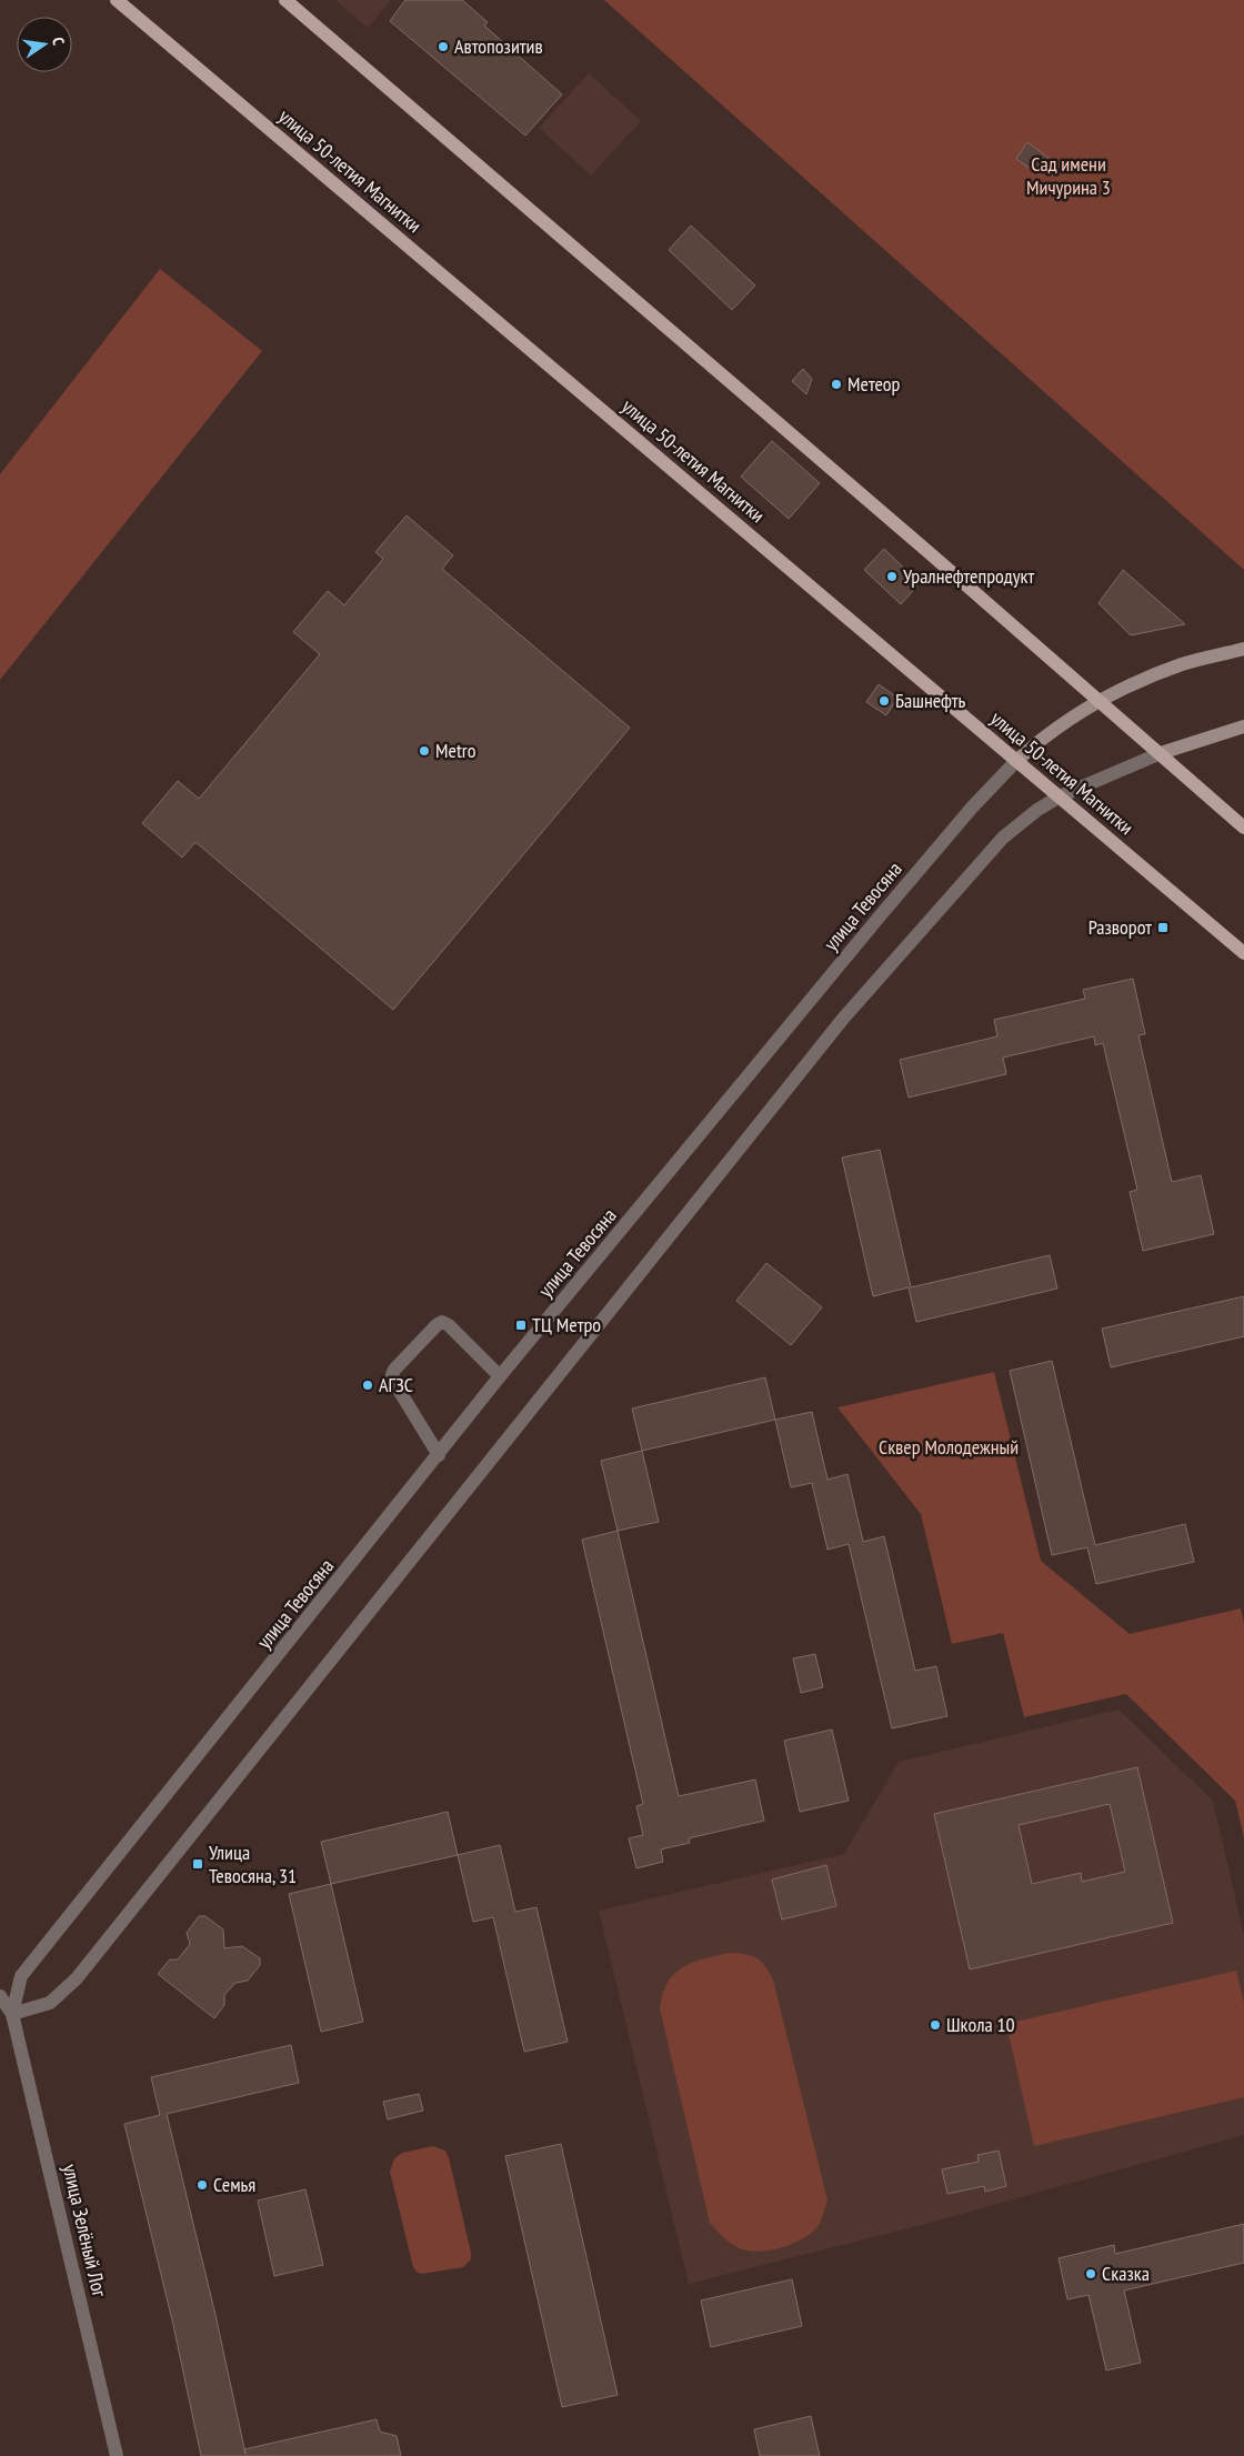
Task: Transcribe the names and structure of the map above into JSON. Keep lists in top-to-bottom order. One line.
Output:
{"streets":{"main road":["улица 50-летия Магнитки","улица Тевосяна"],"street":["улица Зелёный Лог"]},"crossings":[["улица 50-летия Магнитки","улица Тевосяна"],["улица Тевосяна","улица Зелёный Лог"]],"parks":["Сад имени Мичурина 3","Сквер Молодежный"],"places":{"other":["Автопозитив","Метеор","Уралнефтепродукт","Башнефть","Metro","АГЗС","Школа 10","Семья","Сказка"],"transit":["Разворот","ТЦ Метро","Улица Тевосяна, 31"]},"north":"right"}
